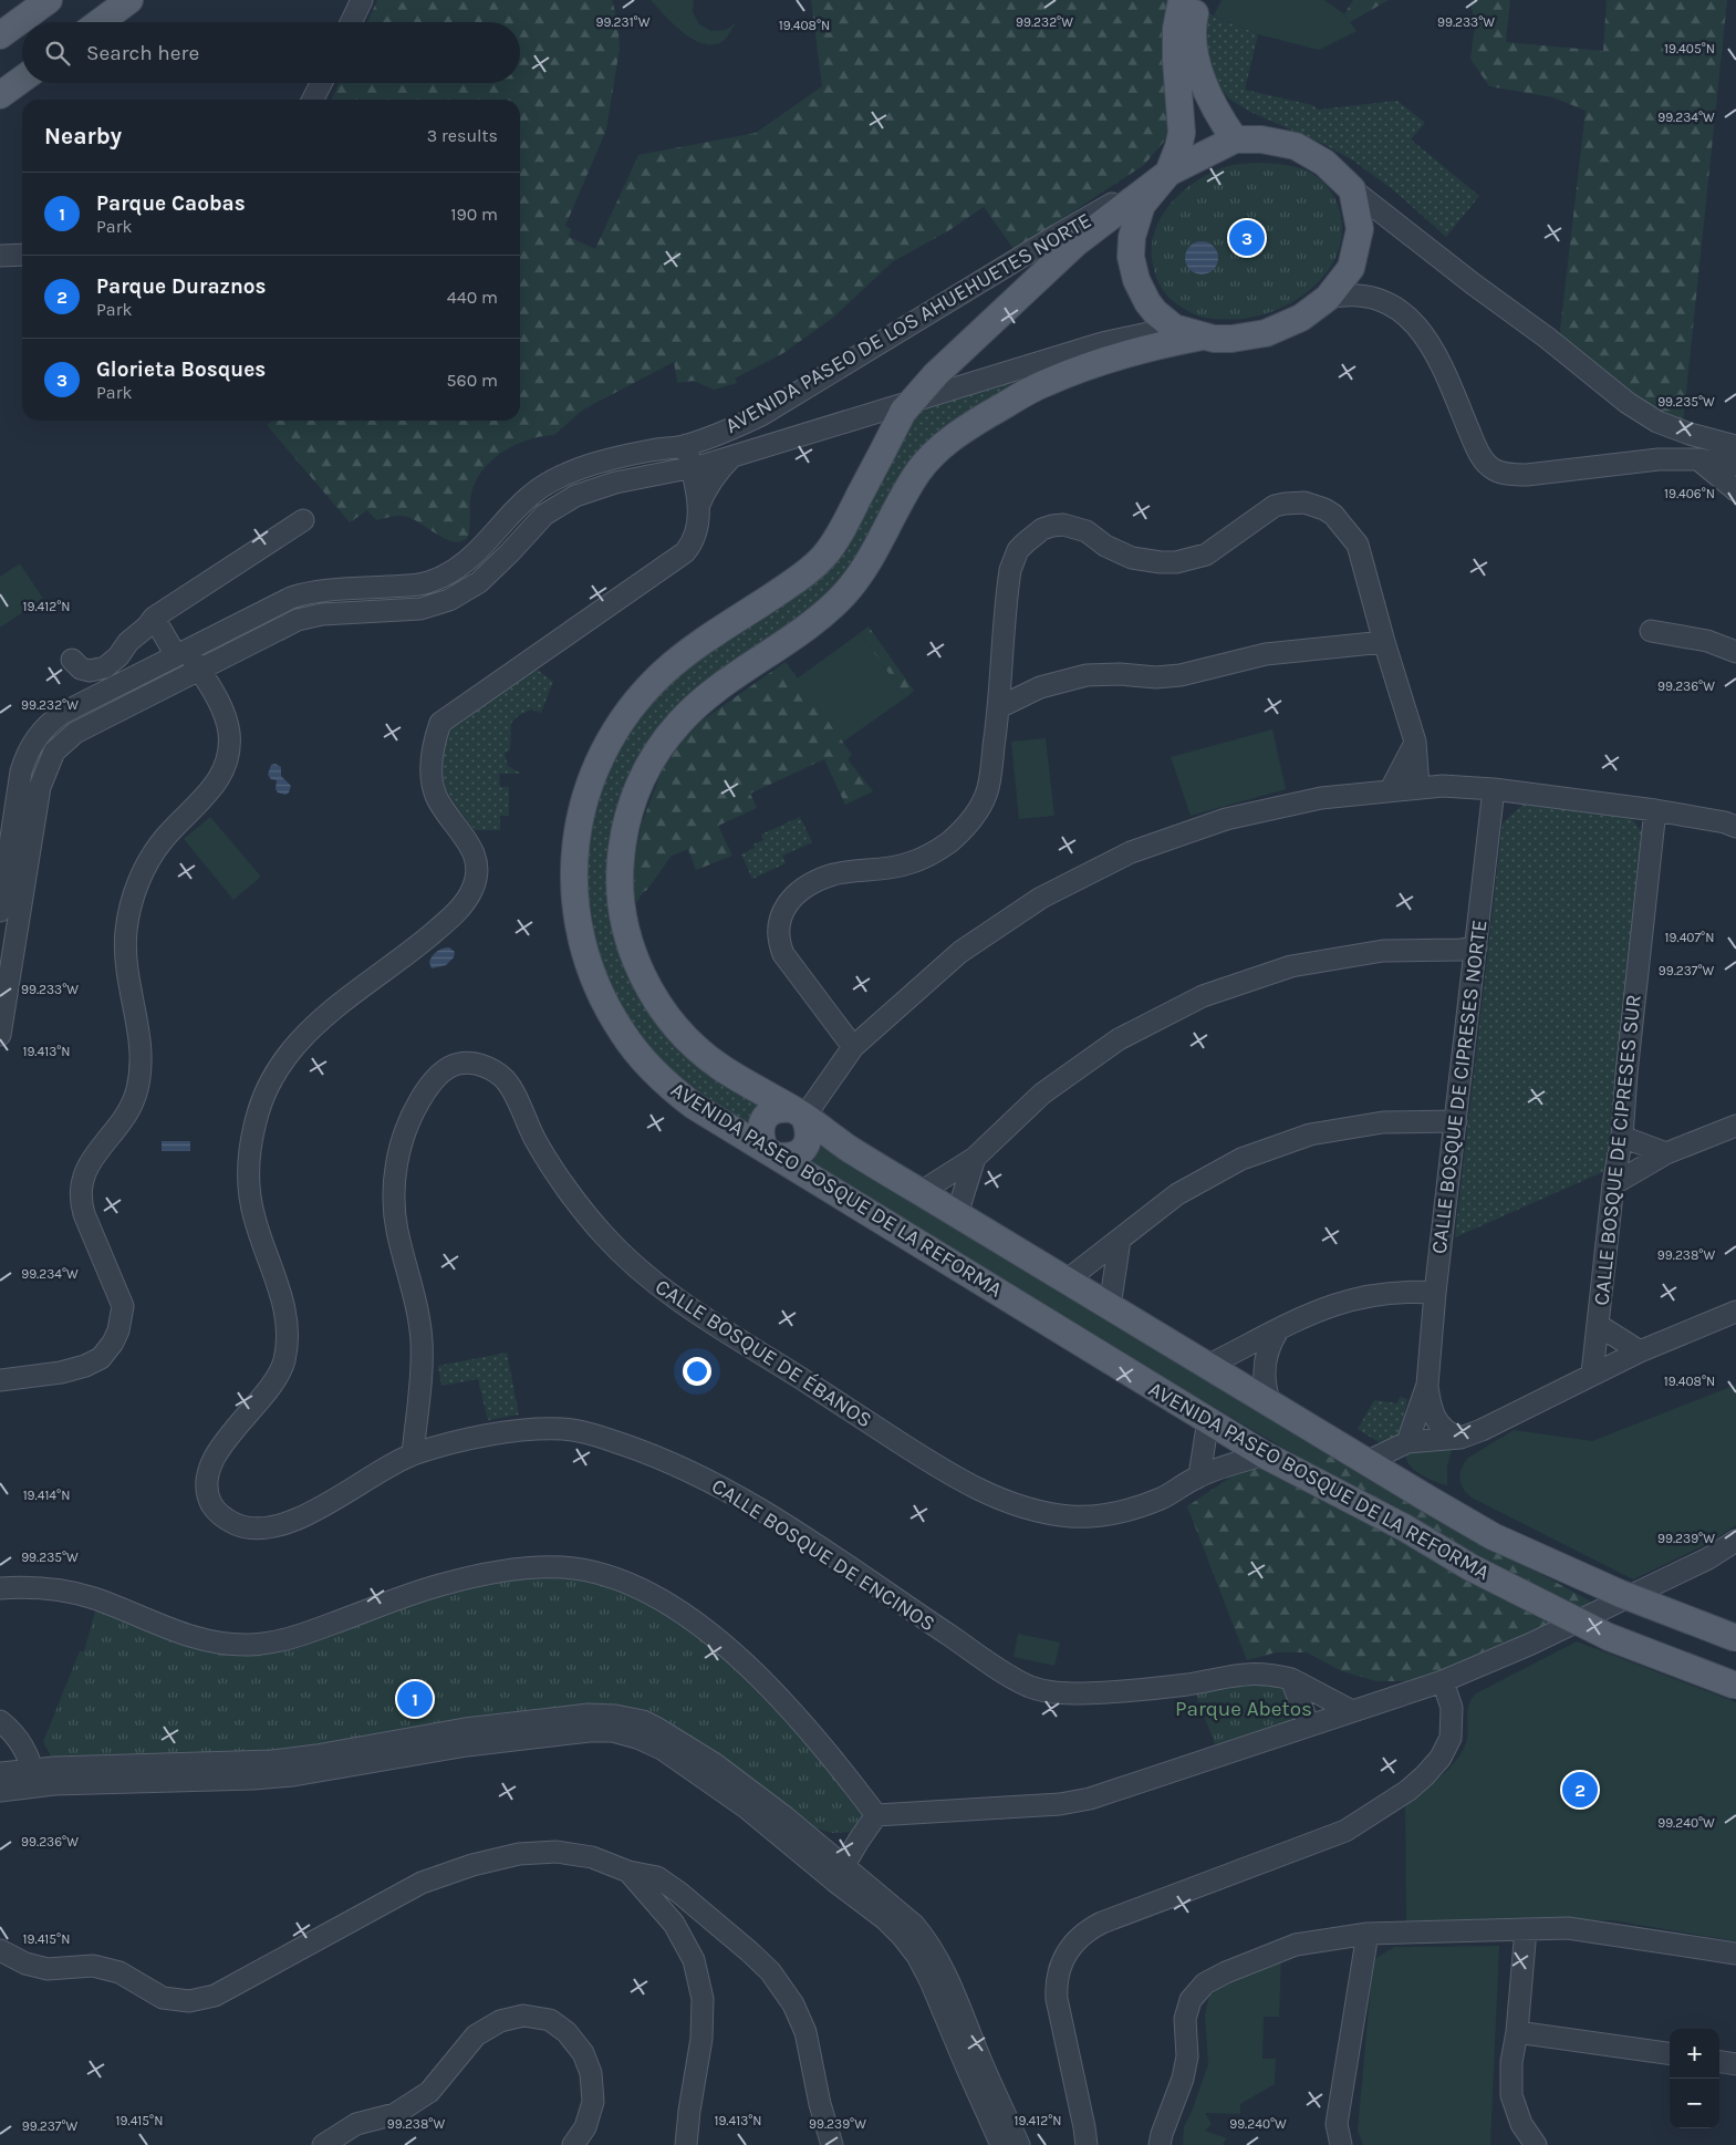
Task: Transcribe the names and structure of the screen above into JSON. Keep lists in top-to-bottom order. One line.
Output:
{"streets":{"main road":["AVENIDA PASEO BOSQUE DE LA REFORMA"],"street":["AVENIDA PASEO DE LOS AHUEHUETES NORTE","CALLE BOSQUE DE CIPRESES NORTE","CALLE BOSQUE DE CIPRESES SUR","CALLE BOSQUE DE ÉBANOS","CALLE BOSQUE DE ENCINOS"]},"crossings":[["AVENIDA PASEO DE LOS AHUEHUETES NORTE","AVENIDA PASEO BOSQUE DE LA REFORMA"],["AVENIDA PASEO DE LOS AHUEHUETES NORTE","CALLE BOSQUE DE ENCINOS"],["CALLE BOSQUE DE CIPRESES NORTE","AVENIDA PASEO BOSQUE DE LA REFORMA"],["AVENIDA PASEO BOSQUE DE LA REFORMA","CALLE BOSQUE DE ÉBANOS"],["CALLE BOSQUE DE ÉBANOS","CALLE BOSQUE DE ENCINOS"]],"parks":["Parque Abetos"],"page":{"search":"Search here","heading":["Nearby","3 results"],"list":[{"mark":"1","name":"Parque Caobas","note":"Park","value":"190 m"},{"mark":"2","name":"Parque Duraznos","note":"Park","value":"440 m"},{"mark":"3","name":"Glorieta Bosques","note":"Park","value":"560 m"}],"pins":["3","1","2"],"map_buttons":["+","−"]},"coordinates":["99.231°W","99.232°W","99.233°W","19.408°N","19.405°N","99.234°W","99.235°W","19.406°N","19.412°N","99.236°W","19.407°N","99.237°W","19.413°N","99.238°W","19.414°N","99.239°W","99.240°W","19.415°N"]}
